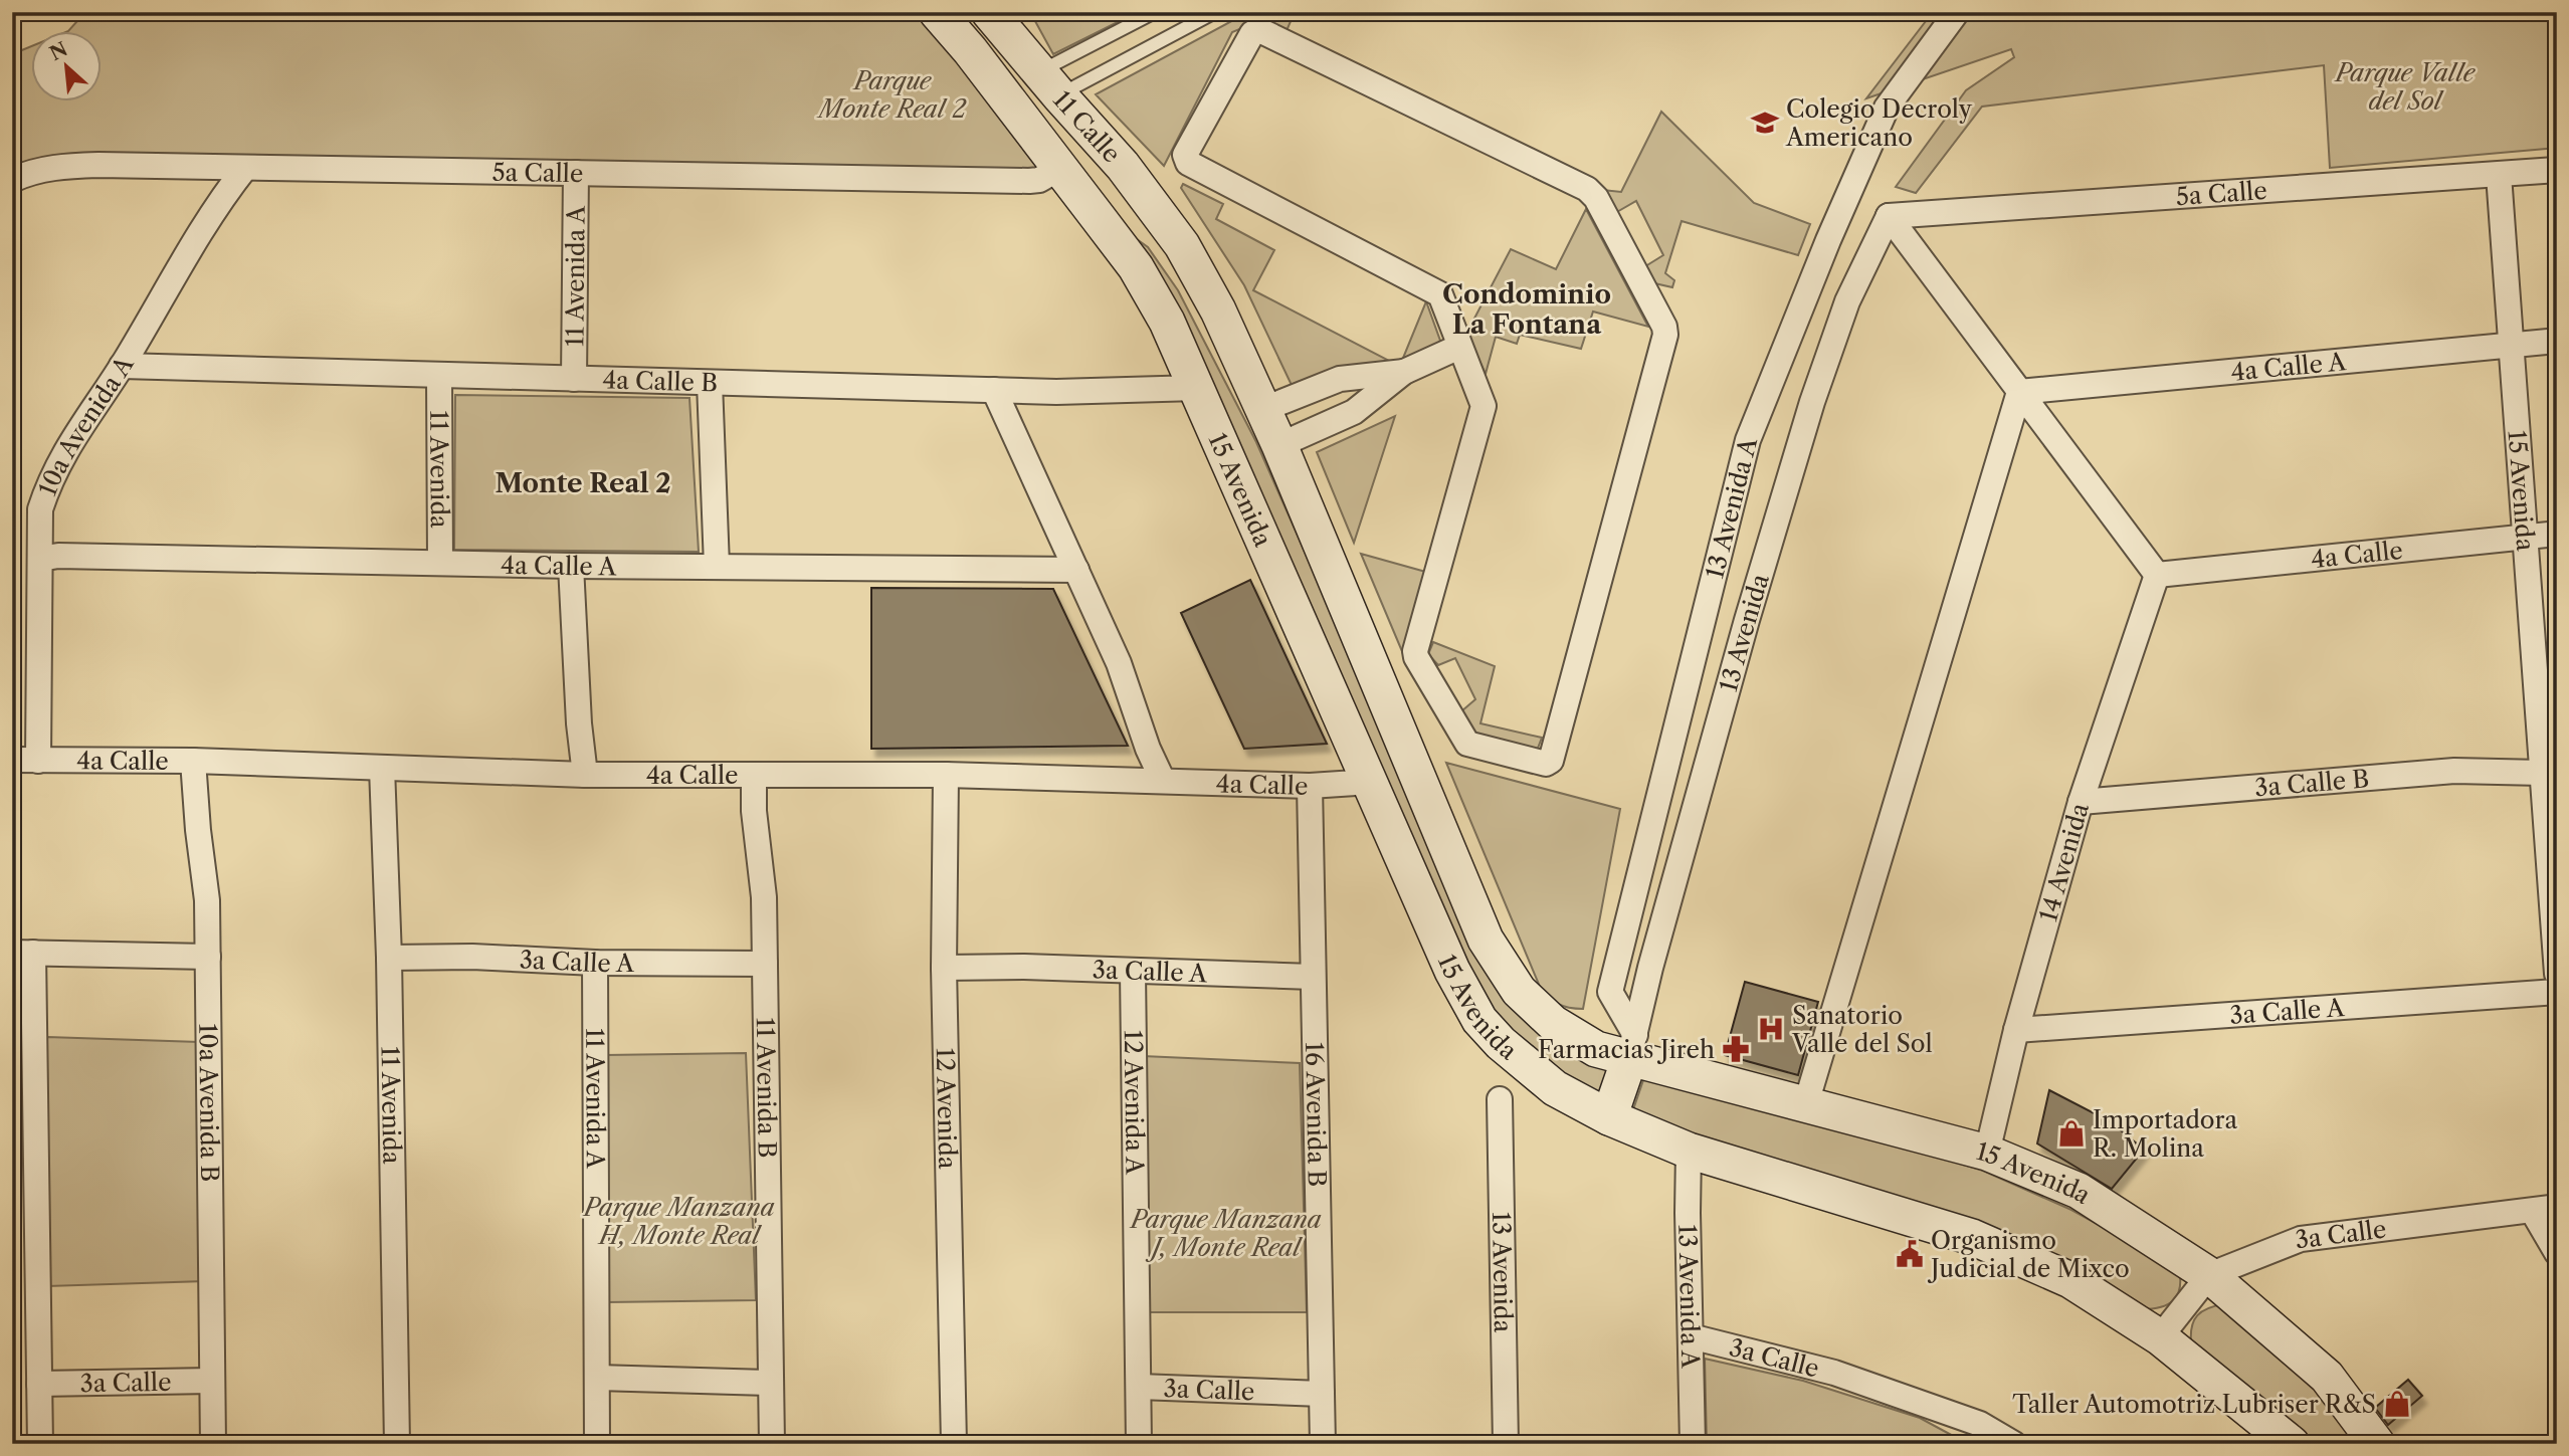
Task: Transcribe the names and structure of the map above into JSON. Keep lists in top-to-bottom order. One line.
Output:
{"streets":{"main road":["11 Calle","15 Avenida"],"street":["5a Calle","11 Avenida A","4a Calle A","4a Calle B","10a Avenida A","11 Avenida","13 Avenida A","4a Calle","13 Avenida","3a Calle B","14 Avenida","3a Calle A","11 Avenida B","10a Avenida B","12 Avenida A","12 Avenida","16 Avenida B","3a Calle"]},"crossings":[["11 Calle","5a Calle"],["11 Calle","15 Avenida"],["5a Calle","11 Avenida A"],["5a Calle","10a Avenida A"],["5a Calle","15 Avenida"],["5a Calle","13 Avenida"],["11 Avenida A","4a Calle B"],["11 Avenida A","3a Calle A"],["4a Calle A","10a Avenida A"],["4a Calle A","11 Avenida"],["4a Calle A","15 Avenida"],["4a Calle B","10a Avenida A"],["4a Calle B","11 Avenida"],["4a Calle B","15 Avenida"],["10a Avenida A","4a Calle"],["11 Avenida","4a Calle"],["11 Avenida","3a Calle A"],["15 Avenida","13 Avenida A"],["15 Avenida","4a Calle"],["15 Avenida","13 Avenida"],["15 Avenida","3a Calle B"],["15 Avenida","14 Avenida"],["15 Avenida","3a Calle"],["13 Avenida A","13 Avenida"],["13 Avenida A","3a Calle"],["4a Calle","14 Avenida"],["4a Calle","11 Avenida B"],["4a Calle","10a Avenida B"],["4a Calle","12 Avenida"],["4a Calle","16 Avenida B"],["3a Calle B","14 Avenida"],["14 Avenida","3a Calle A"],["3a Calle A","11 Avenida B"],["3a Calle A","12 Avenida A"],["3a Calle A","12 Avenida"],["3a Calle A","16 Avenida B"],["10a Avenida B","3a Calle"],["12 Avenida A","3a Calle"],["16 Avenida B","3a Calle"]],"districts":["Condominio La Fontana","Monte Real 2"],"parks":["Parque Valle del Sol","Parque Monte Real 2","Parque Manzana H, Monte Real","Parque Manzana J, Monte Real"],"places":{"school or university":["Colegio Decroly Americano"],"hospital":["Sanatorio Valle del Sol"],"pharmacy":["Farmacias Jireh"],"shop":["Importadora R. Molina","Taller Automotriz Lubriser R&S"],"public building":["Organismo Judicial de Mixco"]},"north":"top left"}
